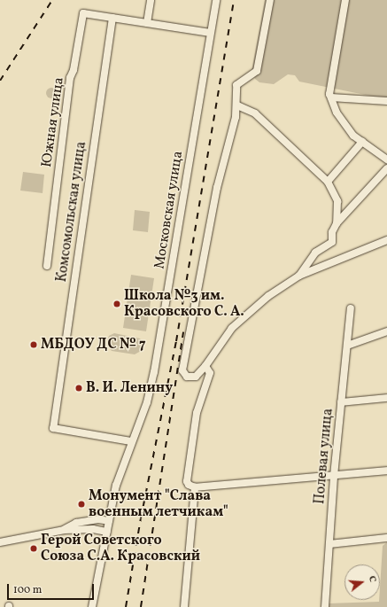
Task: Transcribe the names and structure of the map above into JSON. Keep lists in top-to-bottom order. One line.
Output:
{"streets":{"street":["Южная улица","Московская улица","Комсомольская улица","Полевая улица"]},"crossings":[["Южная улица","Комсомольская улица"],["Московская улица","Комсомольская улица"]],"places":["Школа №3 им. Красовского С. А.","МБДОУ ДС № 7","В. И. Ленину","Монумент \"Слава военным летчикам\"","Герой Советского Союза С.А. Красовский"],"scale_bar":"100 m","north":"right"}
